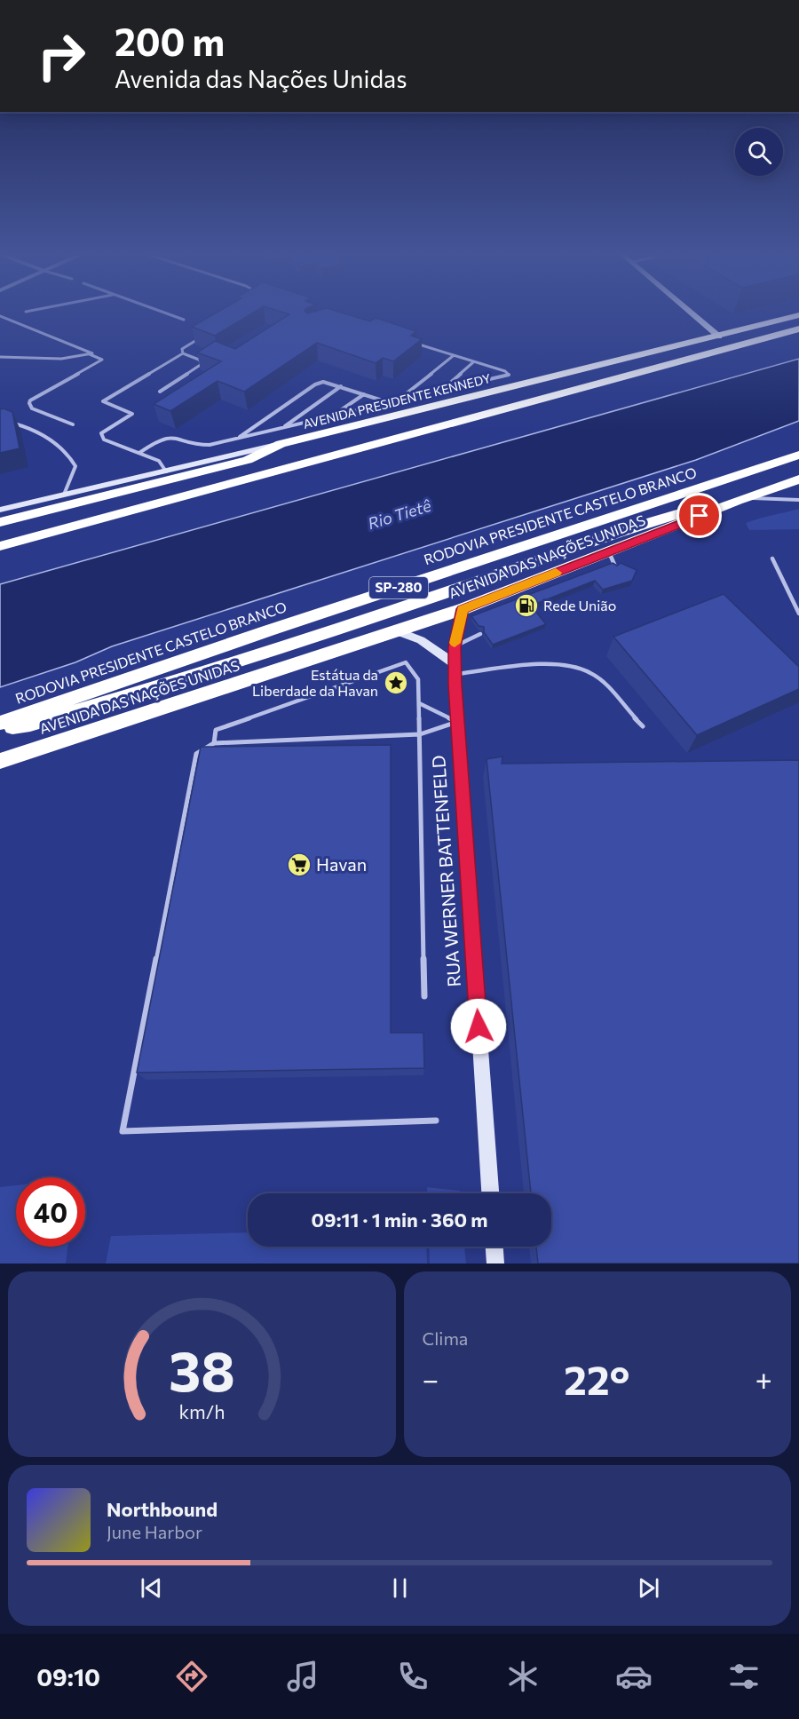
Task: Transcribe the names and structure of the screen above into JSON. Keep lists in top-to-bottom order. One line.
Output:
{"streets":{"highway":["AVENIDA PRESIDENTE KENNEDY","RODOVIA PRESIDENTE CASTELO BRANCO","AVENIDA DAS NAÇÕES UNIDAS","SP-280"],"street":["RUA WERNER BATTENFELD"]},"crossings":[["AVENIDA DAS NAÇÕES UNIDAS","RUA WERNER BATTENFELD"]],"water":["Rio Tietê"],"places":{"fuel station":["Rede União"],"place":["Estátua da Liberdade da Havan"],"supermarket":["Havan"]},"page":{"turn":["200 m","Avenida das Nações Unidas"],"limit":"40","trip":"09:11 · 1 min · 360 m","tile":"Clima","heat":["−","22°","+"],"song":["Northbound","June Harbor"],"tabs":"09:10","gauge":["38","km/h"]}}
